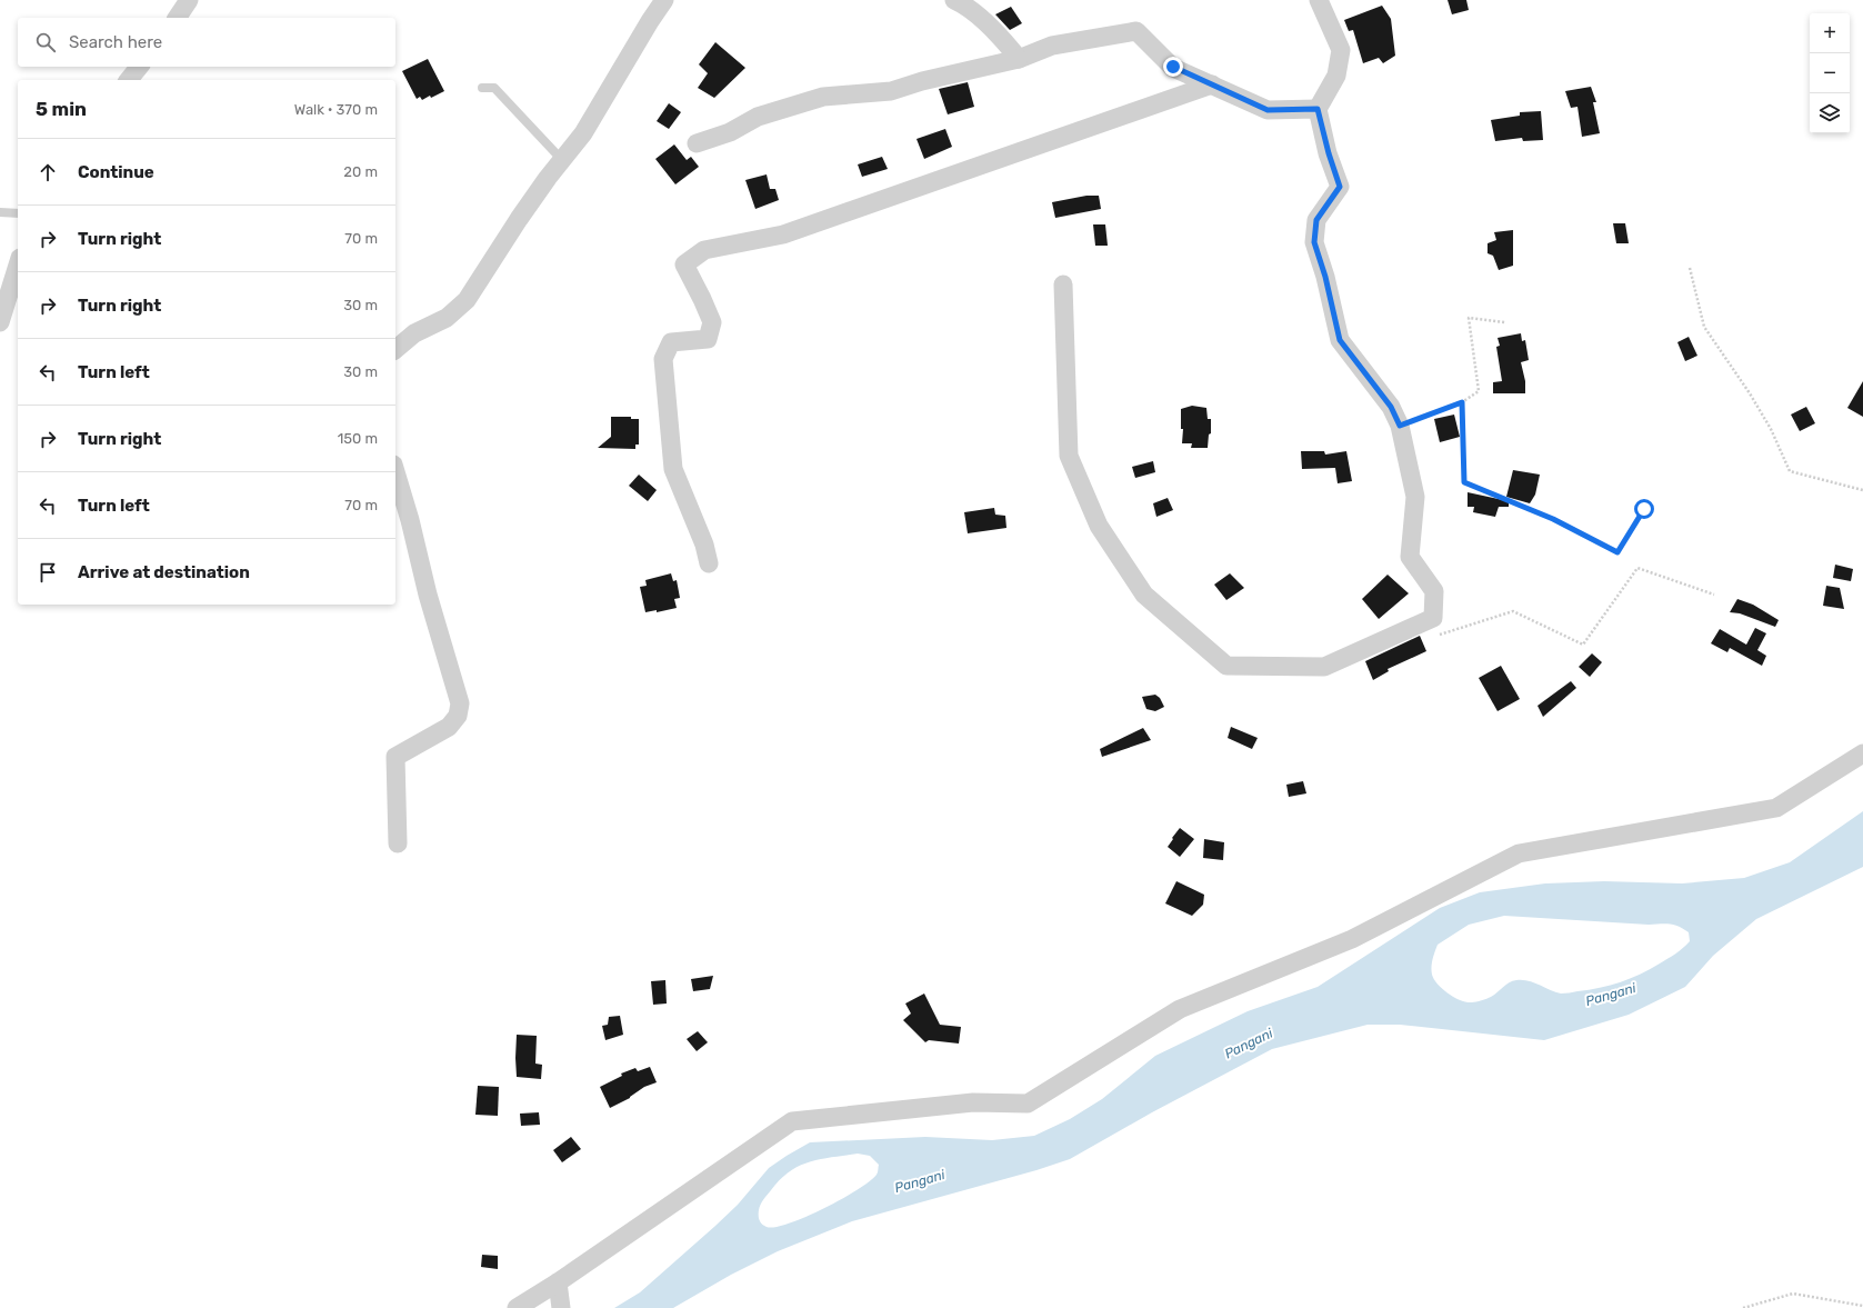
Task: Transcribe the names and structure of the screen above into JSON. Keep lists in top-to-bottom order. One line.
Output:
{"water":["Pangani"],"page":{"map_buttons":["+","−"],"search":"Search here","heading":["5 min","Walk · 370 m"],"list":[["Continue","20 m"],["Turn right","70 m"],["Turn right","30 m"],["Turn left","30 m"],["Turn right","150 m"],["Turn left","70 m"],"Arrive at destination"]}}
